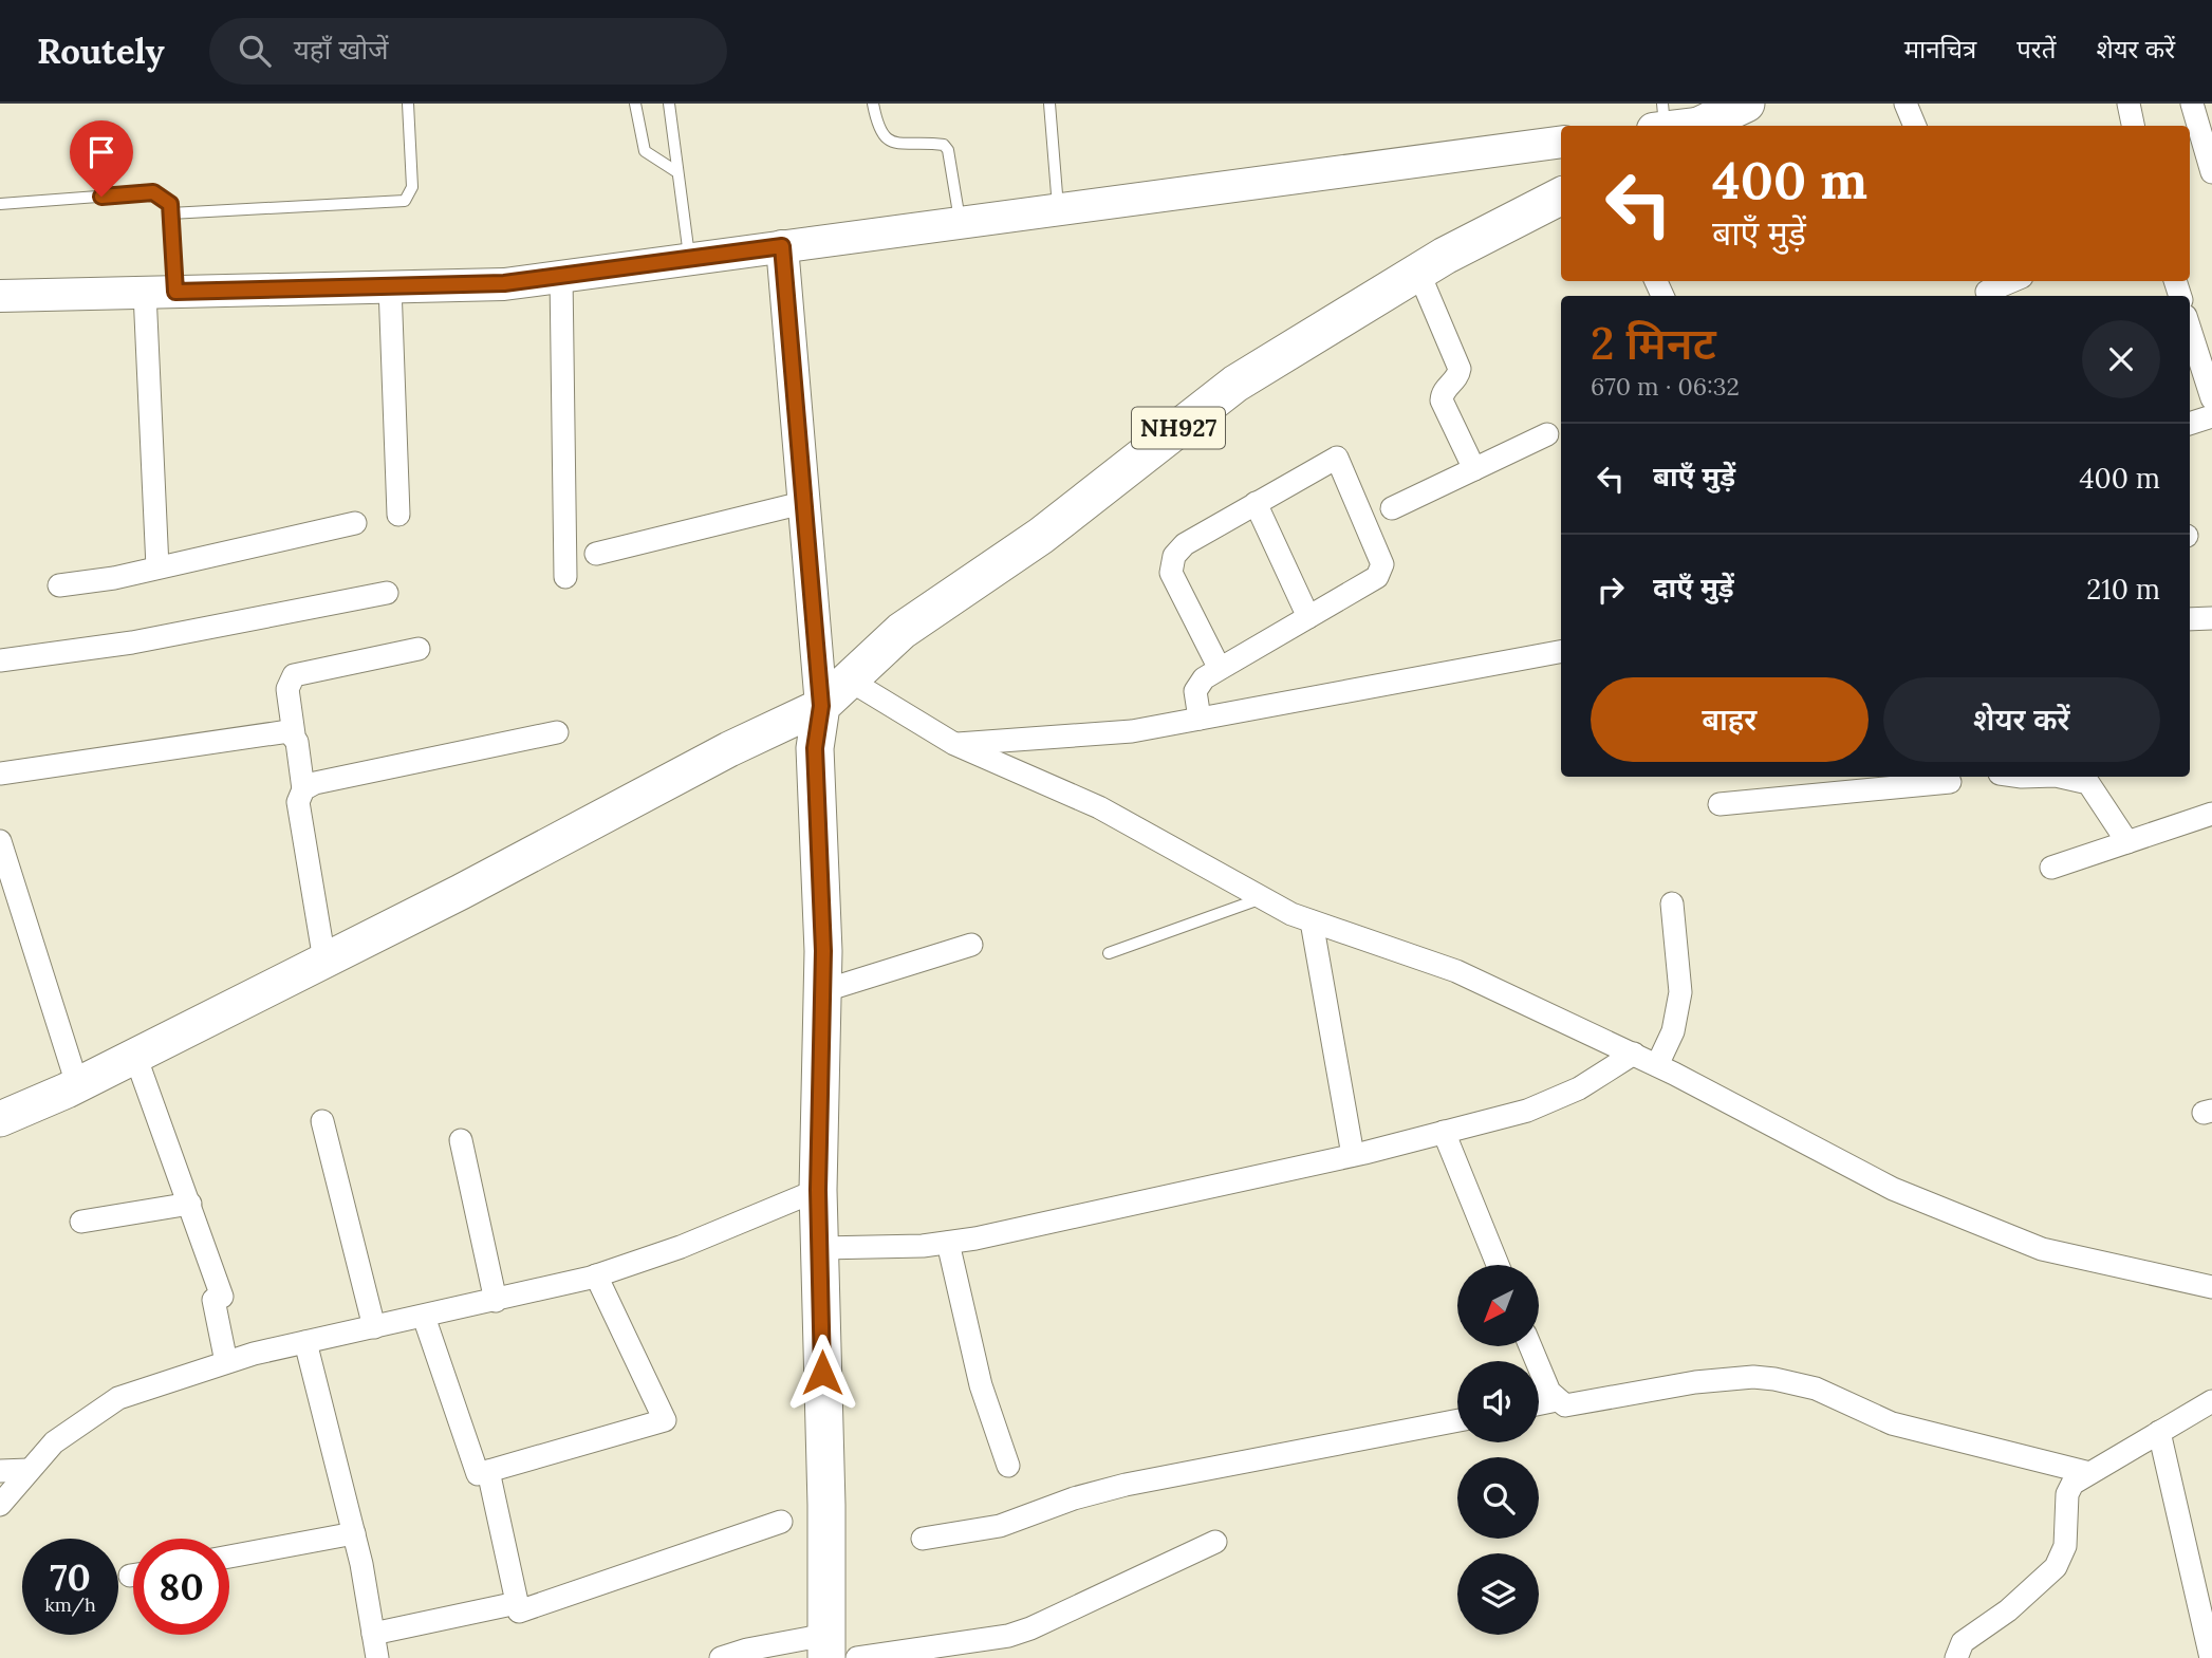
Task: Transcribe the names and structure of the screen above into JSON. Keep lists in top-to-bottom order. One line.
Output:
{"streets":{"highway":["NH927"]},"north":"bottom left","page":{"header":"Routely","search":"यहाँ खोजें","nav":["मानचित्र","परतें","शेयर करें"],"turn":["400 m","बाएँ मुड़ें"],"heading":["2 मिनट","670 m · 06:32"],"list":[{"name":"बाएँ मुड़ें","value":"400 m"},{"name":"दाएँ मुड़ें","value":"210 m"}],"buttons":["बाहर","शेयर करें"],"speed":"70 km/h","limit":"80"}}
